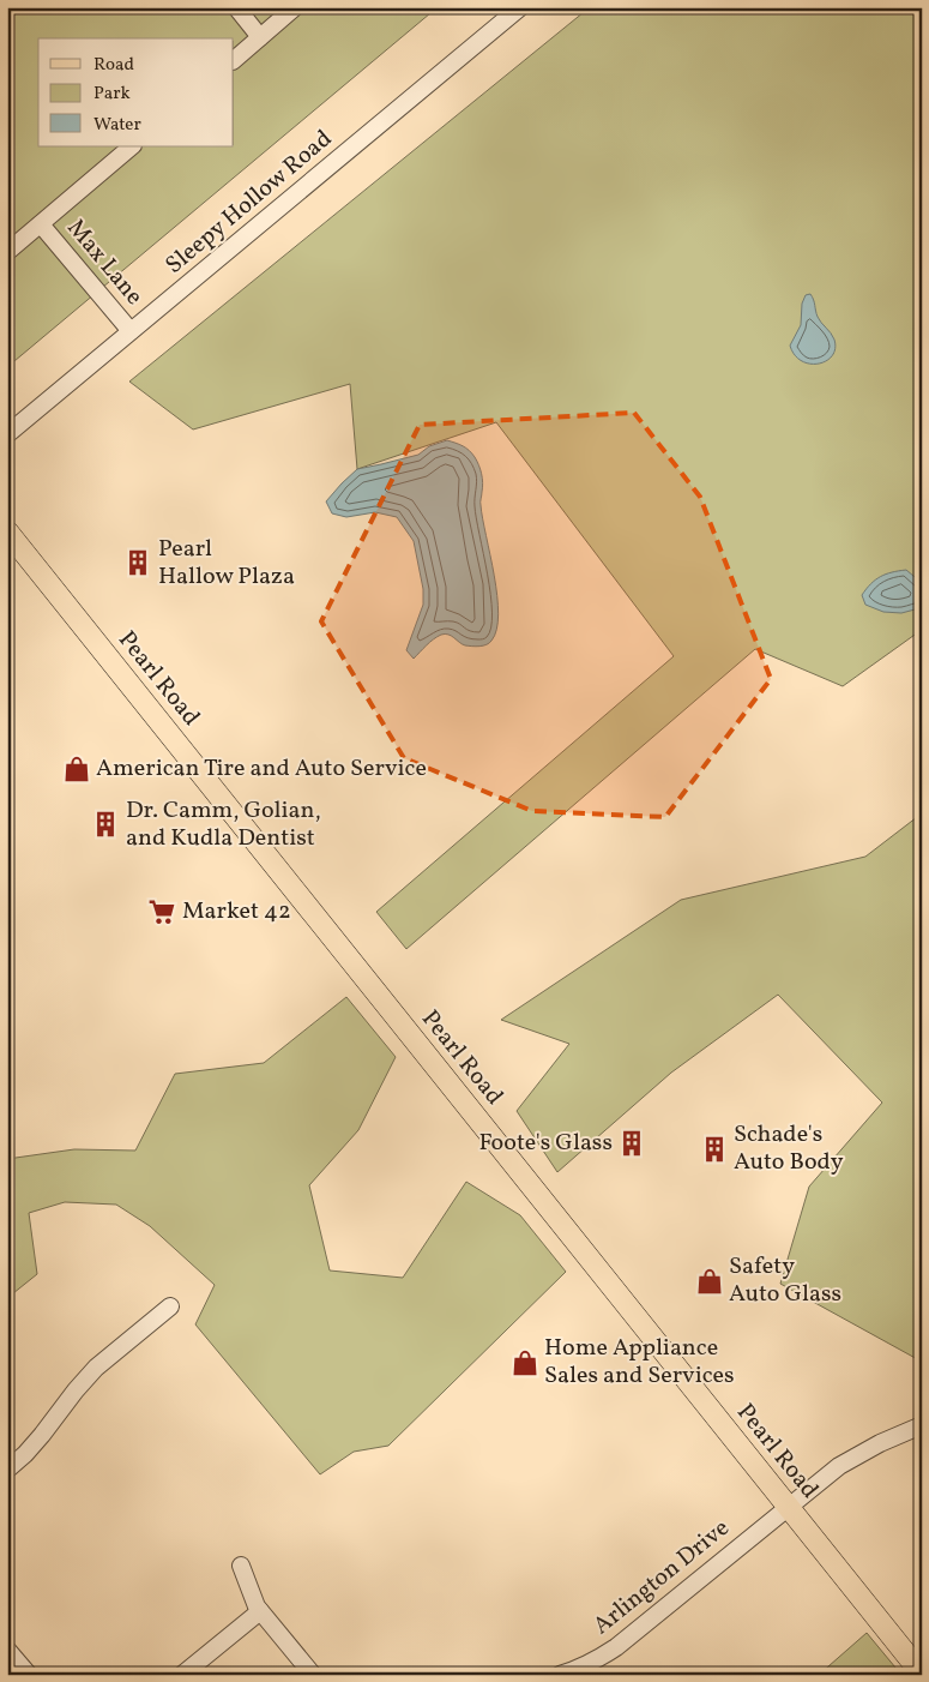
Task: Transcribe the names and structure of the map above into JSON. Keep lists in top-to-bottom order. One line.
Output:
{"streets":{"main road":["Pearl Road"],"street":["Sleepy Hollow Road","Max Lane","Arlington Drive"]},"crossings":[["Sleepy Hollow Road","Max Lane"],["Pearl Road","Arlington Drive"]],"places":{"building":["Pearl Hallow Plaza","Dr. Camm, Golian, and Kudla Dentist","Foote's Glass","Schade's Auto Body"],"shop":["American Tire and Auto Service","Safety Auto Glass","Home Appliance Sales and Services"],"supermarket":["Market 42"]},"legend":["Road","Park","Water"]}
